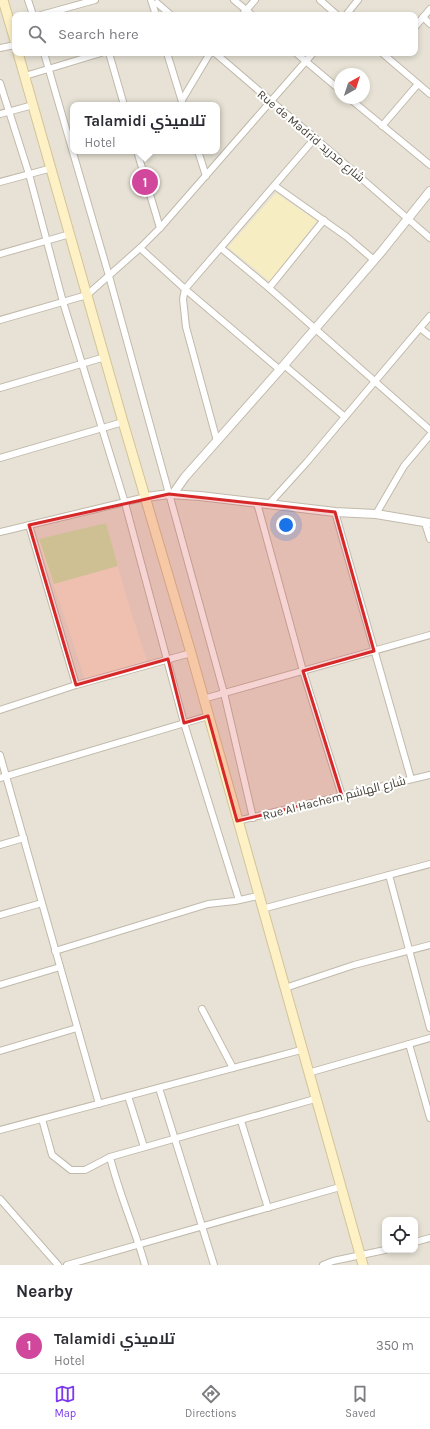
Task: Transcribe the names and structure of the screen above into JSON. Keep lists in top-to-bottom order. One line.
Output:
{"streets":{"street":["Rue de Madrid شارع مدريد","Rue Al Hachem شارع الهاشم"]},"north":"top right","page":{"search":"Search here","popup":["Talamidi تلاميذي","Hotel"],"pins":"1","heading":"Nearby","list":[{"mark":"1","name":"Talamidi تلاميذي","note":"Hotel","value":"350 m"}],"nav":["Map","Directions","Saved"]}}
